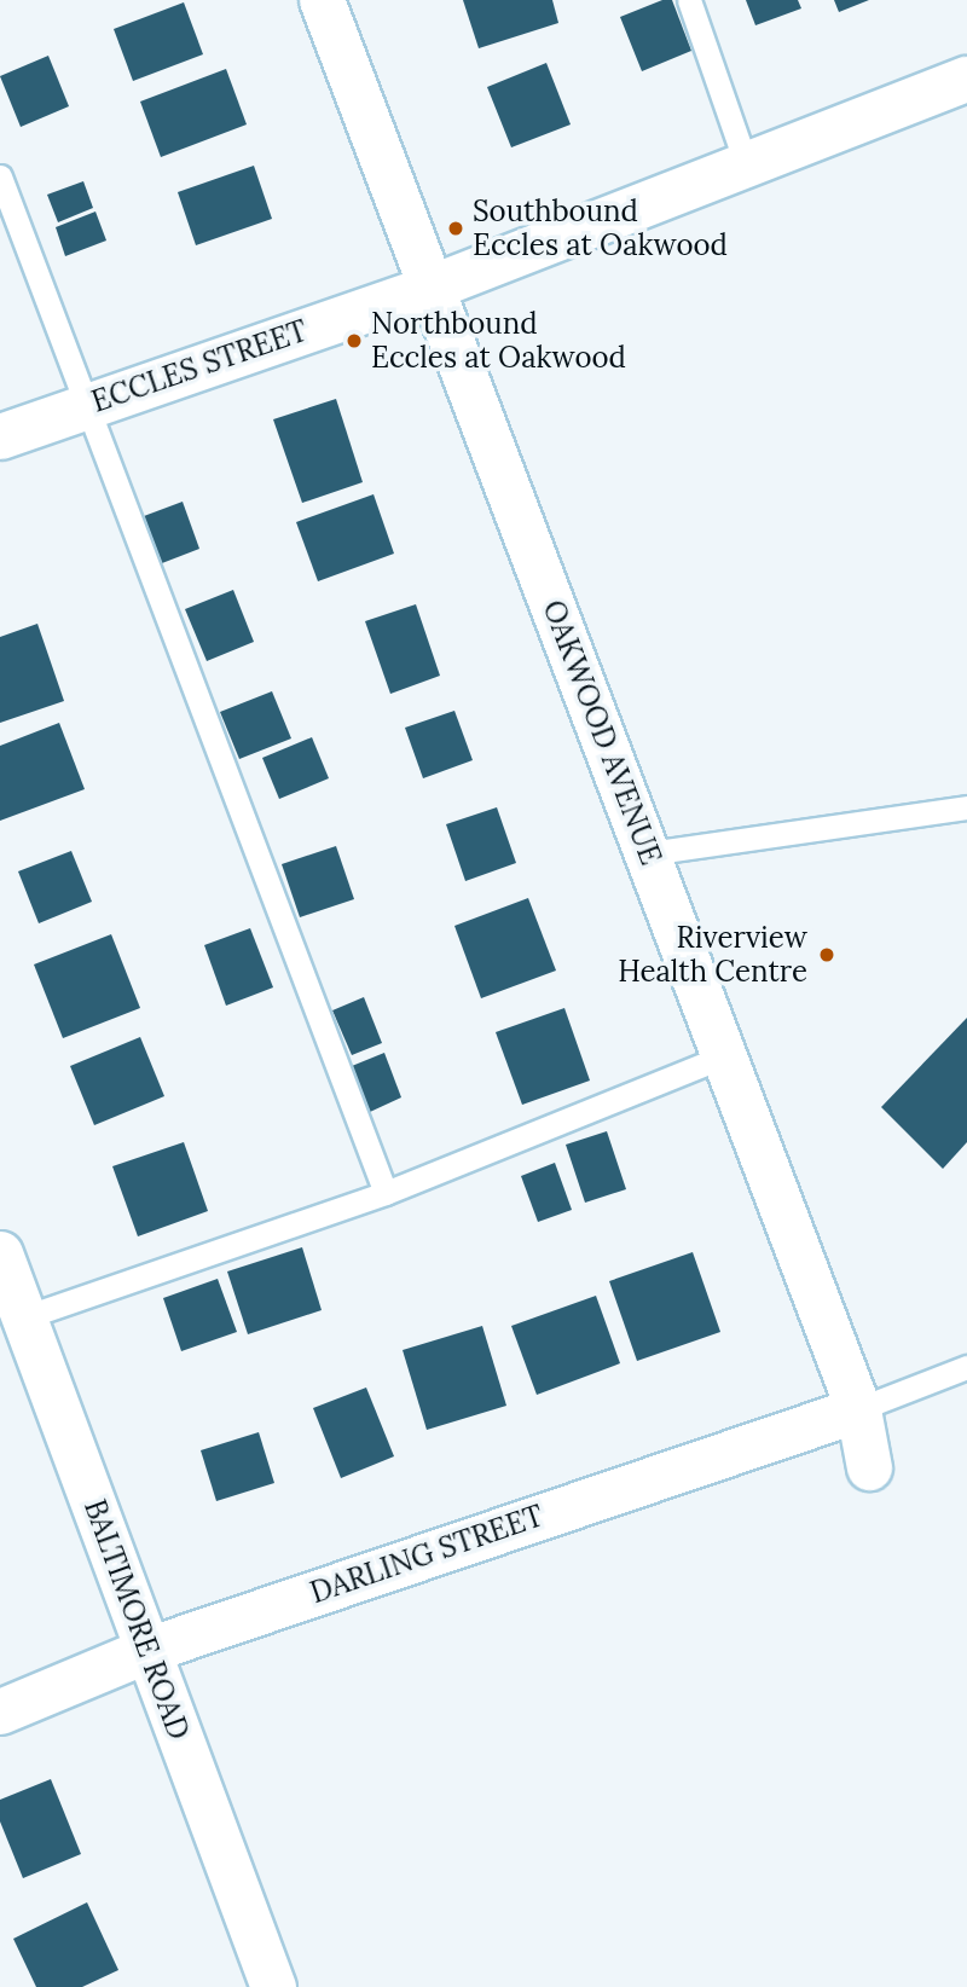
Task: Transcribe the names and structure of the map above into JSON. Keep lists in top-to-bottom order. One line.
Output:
{"streets":{"street":["ECCLES STREET","OAKWOOD AVENUE","DARLING STREET","BALTIMORE ROAD"]},"crossings":[["ECCLES STREET","OAKWOOD AVENUE"],["OAKWOOD AVENUE","DARLING STREET"],["DARLING STREET","BALTIMORE ROAD"]],"places":["Southbound Eccles at Oakwood","Northbound Eccles at Oakwood","Riverview Health Centre"]}
